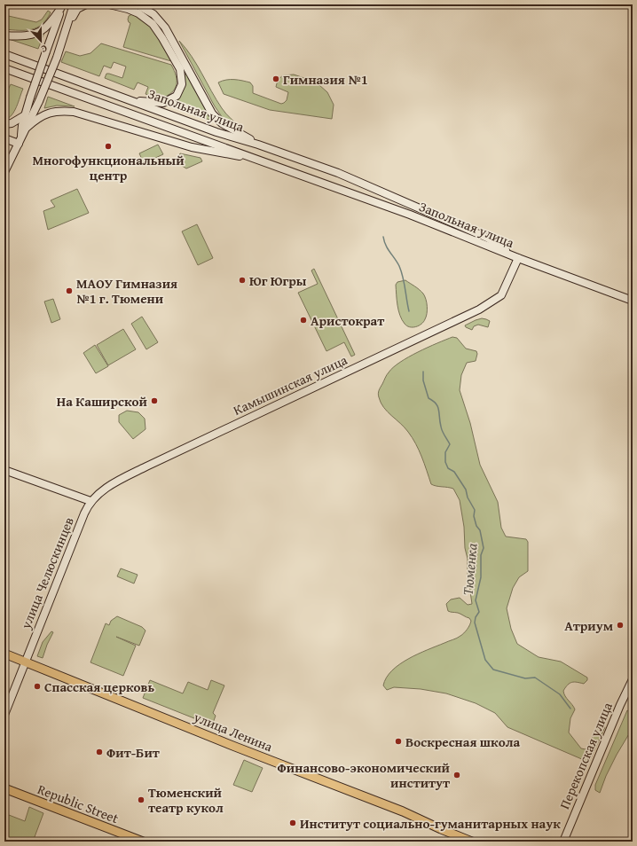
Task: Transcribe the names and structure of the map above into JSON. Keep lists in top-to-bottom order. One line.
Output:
{"streets":{"main road":["улица Ленина","Republic Street"],"street":["Запольная улица","Камышинская улица","улица Челюскинцев","Перекопская улица"]},"crossings":[["Запольная улица","Камышинская улица"],["Камышинская улица","улица Челюскинцев"],["улица Челюскинцев","улица Ленина"]],"water":["Тюменка"],"places":["Гимназия №1","Многофункциональный центр","Юг Югры","МАОУ Гимназия №1 г. Тюмени","Аристократ","На Каширской","Атриум","Спасская церковь","Воскресная школа","Фит-Бит","Финансово-экономический институт","Тюменский театр кукол","Институт социально-гуманитарных наук"],"north":"bottom"}
